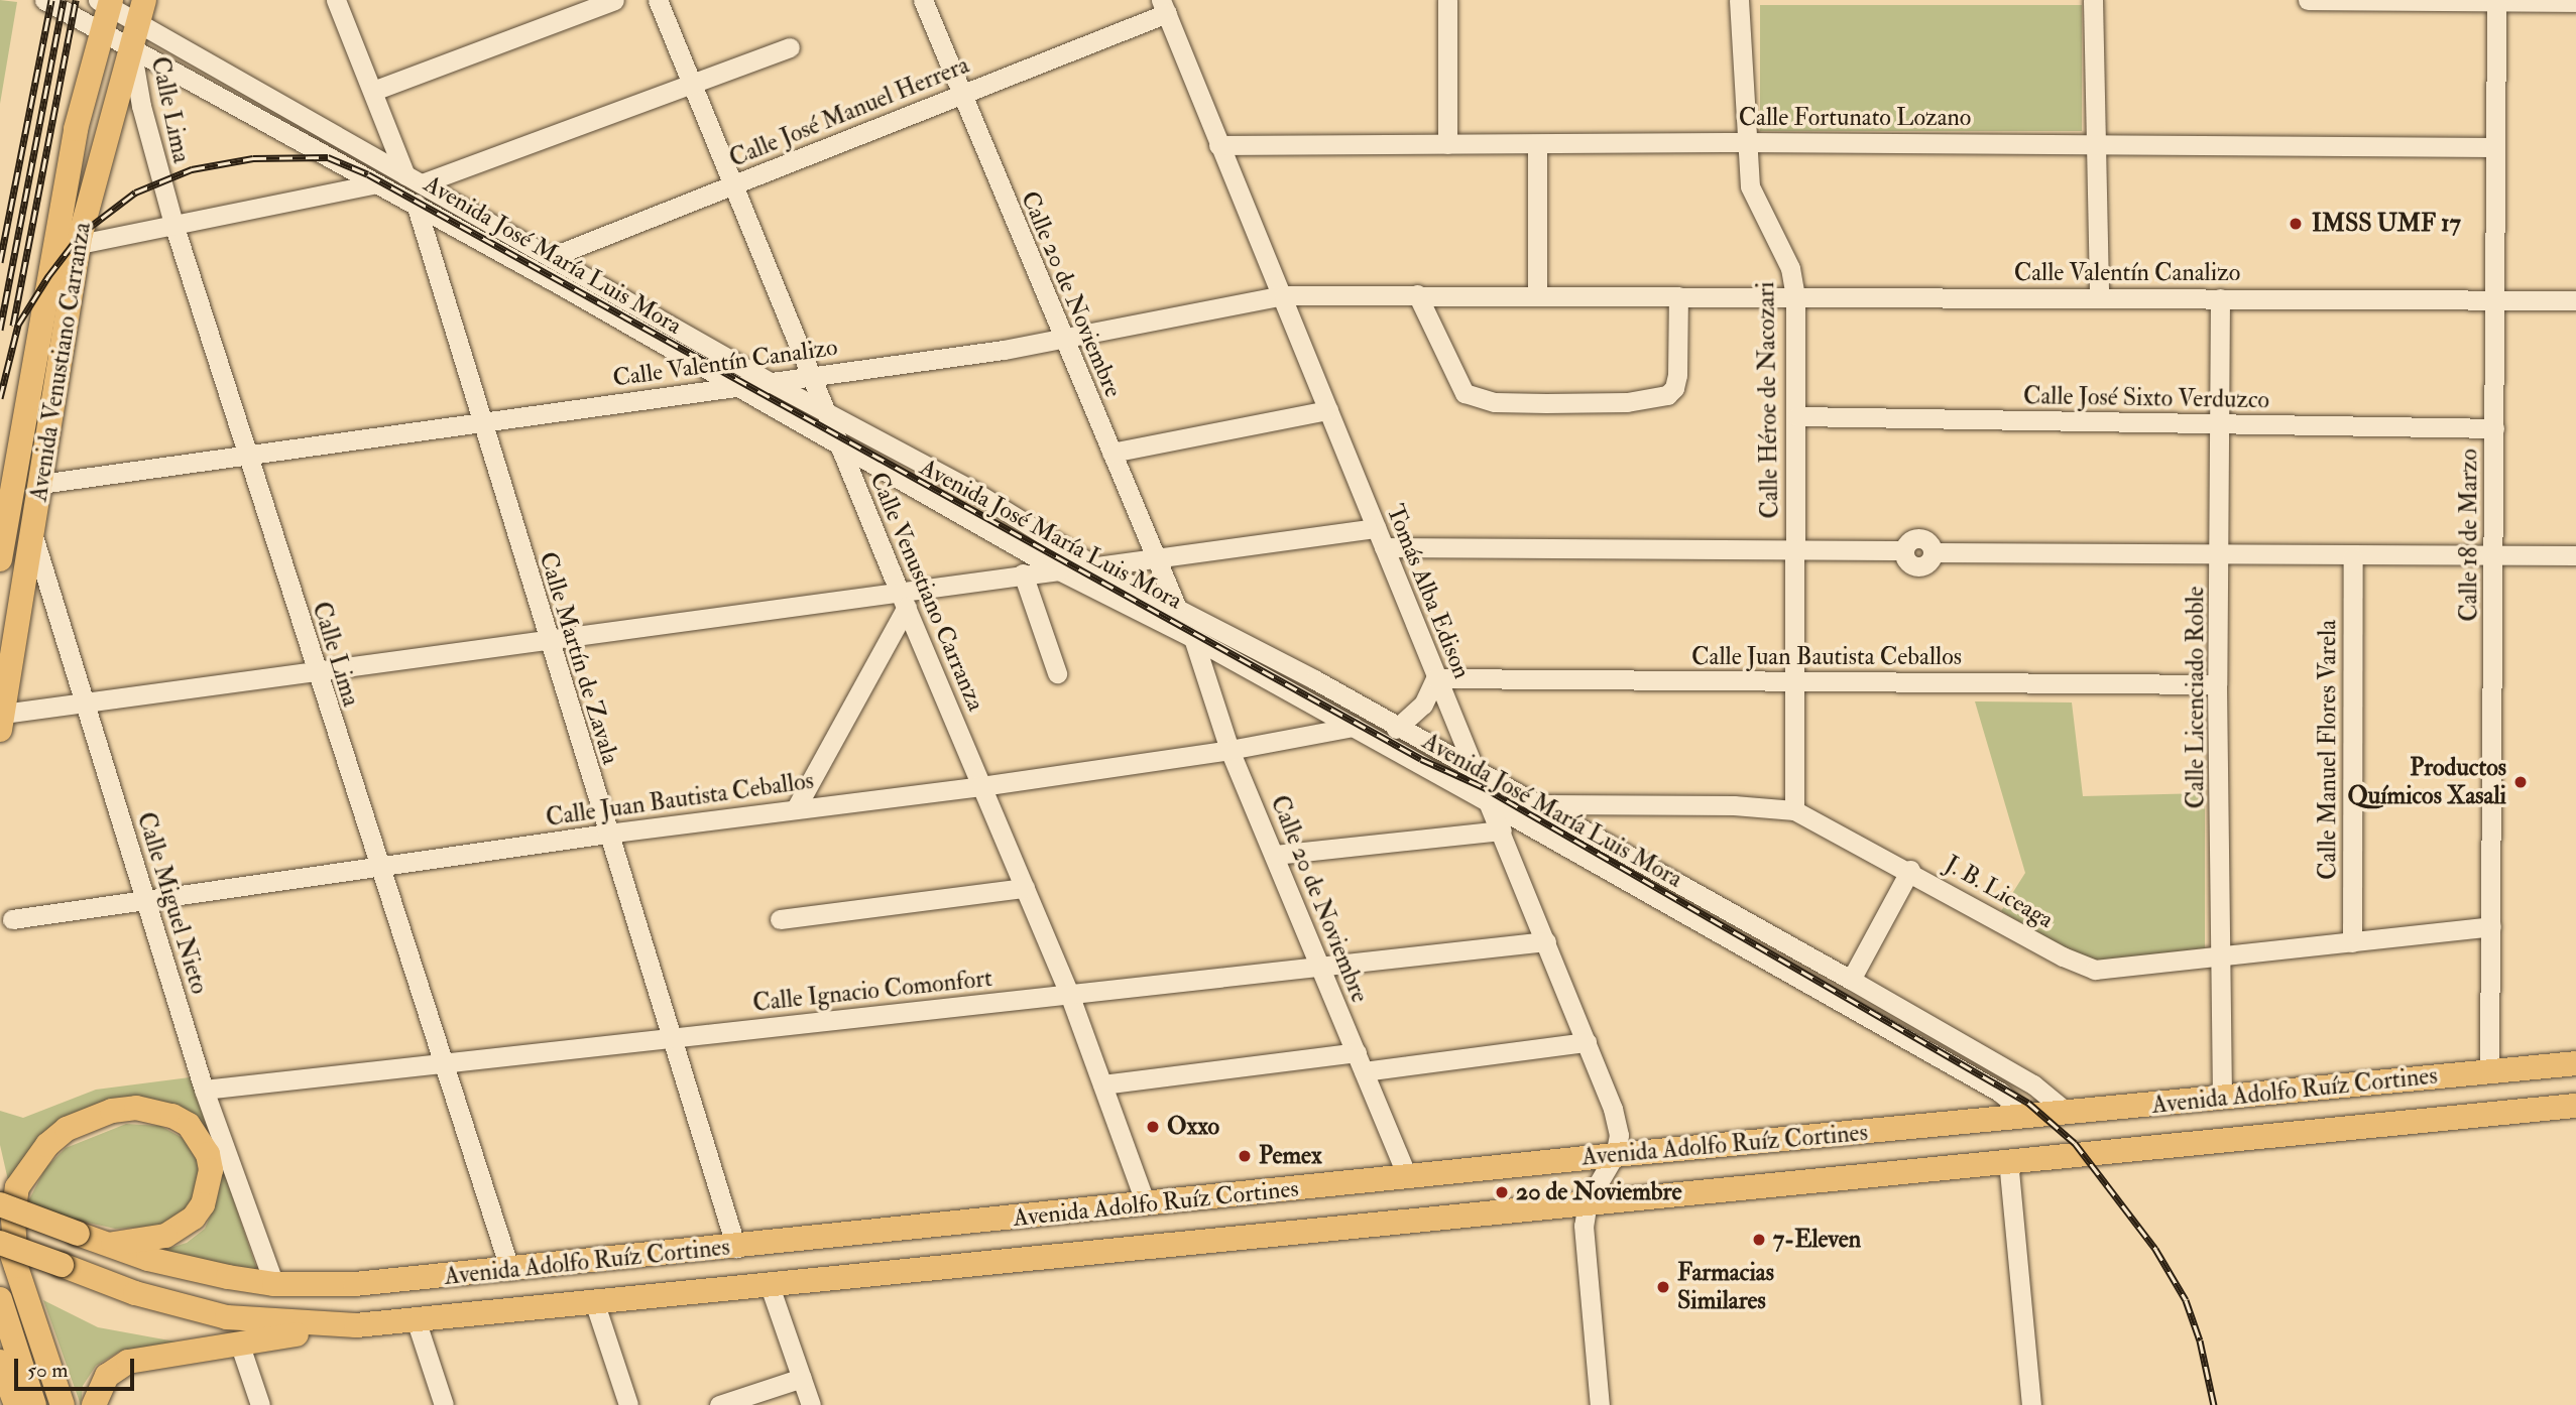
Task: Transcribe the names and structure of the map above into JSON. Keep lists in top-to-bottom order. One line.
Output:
{"streets":{"main road":["Avenida Venustiano Carranza","Avenida Adolfo Ruíz Cortines"],"street":["Calle Lima","Calle José Manuel Herrera","Calle Fortunato Lozano","Avenida José María Luis Mora","Calle Valentín Canalizo","Calle 20 de Noviembre","Calle José Sixto Verduzco","Calle Héroe de Nacozari","Calle 18 de Marzo","Calle Venustiano Carranza","Tomás Alba Edison","Calle Juan Bautista Ceballos","Calle Martín de Zavala","Calle Licenciado Roble","Calle Manuel Flores Varela","J. B. Liceaga","Calle Miguel Nieto","Calle Ignacio Comonfort"]},"crossings":[["Calle Lima","Avenida José María Luis Mora"],["Calle Lima","Calle Valentín Canalizo"],["Calle Lima","Avenida Venustiano Carranza"],["Calle Lima","Calle Juan Bautista Ceballos"],["Calle Lima","Calle Ignacio Comonfort"],["Calle Lima","Avenida Adolfo Ruíz Cortines"],["Calle José Manuel Herrera","Avenida José María Luis Mora"],["Calle José Manuel Herrera","Calle 20 de Noviembre"],["Calle José Manuel Herrera","Calle Venustiano Carranza"],["Calle José Manuel Herrera","Tomás Alba Edison"],["Calle Fortunato Lozano","Calle Héroe de Nacozari"],["Calle Fortunato Lozano","Calle 18 de Marzo"],["Calle Fortunato Lozano","Tomás Alba Edison"],["Avenida José María Luis Mora","Calle Valentín Canalizo"],["Avenida José María Luis Mora","Calle 20 de Noviembre"],["Avenida José María Luis Mora","Avenida Venustiano Carranza"],["Avenida José María Luis Mora","Calle Venustiano Carranza"],["Avenida José María Luis Mora","Tomás Alba Edison"],["Avenida José María Luis Mora","Calle Juan Bautista Ceballos"],["Avenida José María Luis Mora","Calle Martín de Zavala"],["Avenida José María Luis Mora","J. B. Liceaga"],["Avenida José María Luis Mora","Avenida Adolfo Ruíz Cortines"],["Calle Valentín Canalizo","Calle 20 de Noviembre"],["Calle Valentín Canalizo","Avenida Venustiano Carranza"],["Calle Valentín Canalizo","Calle Héroe de Nacozari"],["Calle Valentín Canalizo","Calle 18 de Marzo"],["Calle Valentín Canalizo","Calle Venustiano Carranza"],["Calle Valentín Canalizo","Tomás Alba Edison"],["Calle Valentín Canalizo","Calle Martín de Zavala"],["Calle Valentín Canalizo","Calle Licenciado Roble"],["Calle 20 de Noviembre","Calle Juan Bautista Ceballos"],["Calle 20 de Noviembre","Calle Ignacio Comonfort"],["Calle 20 de Noviembre","Avenida Adolfo Ruíz Cortines"],["Avenida Venustiano Carranza","Calle Miguel Nieto"],["Calle José Sixto Verduzco","Calle Héroe de Nacozari"],["Calle José Sixto Verduzco","Calle 18 de Marzo"],["Calle José Sixto Verduzco","Calle Licenciado Roble"],["Calle Héroe de Nacozari","Calle Juan Bautista Ceballos"],["Calle Héroe de Nacozari","J. B. Liceaga"],["Calle 18 de Marzo","J. B. Liceaga"],["Calle 18 de Marzo","Avenida Adolfo Ruíz Cortines"],["Calle Venustiano Carranza","Calle Juan Bautista Ceballos"],["Calle Venustiano Carranza","Calle Ignacio Comonfort"],["Calle Venustiano Carranza","Avenida Adolfo Ruíz Cortines"],["Tomás Alba Edison","Calle Juan Bautista Ceballos"],["Tomás Alba Edison","J. B. Liceaga"],["Tomás Alba Edison","Calle Ignacio Comonfort"],["Tomás Alba Edison","Avenida Adolfo Ruíz Cortines"],["Calle Juan Bautista Ceballos","Calle Martín de Zavala"],["Calle Juan Bautista Ceballos","Calle Licenciado Roble"],["Calle Juan Bautista Ceballos","Calle Miguel Nieto"],["Calle Martín de Zavala","Calle Ignacio Comonfort"],["Calle Martín de Zavala","Avenida Adolfo Ruíz Cortines"],["Calle Licenciado Roble","J. B. Liceaga"],["Calle Licenciado Roble","Avenida Adolfo Ruíz Cortines"],["Calle Manuel Flores Varela","J. B. Liceaga"],["Calle Miguel Nieto","Calle Ignacio Comonfort"],["Calle Miguel Nieto","Avenida Adolfo Ruíz Cortines"]],"places":["IMSS UMF 17","Productos Químicos Xasali","Oxxo","Pemex","20 de Noviembre","7-Eleven","Farmacias Similares"],"scale_bar":"50 m"}
